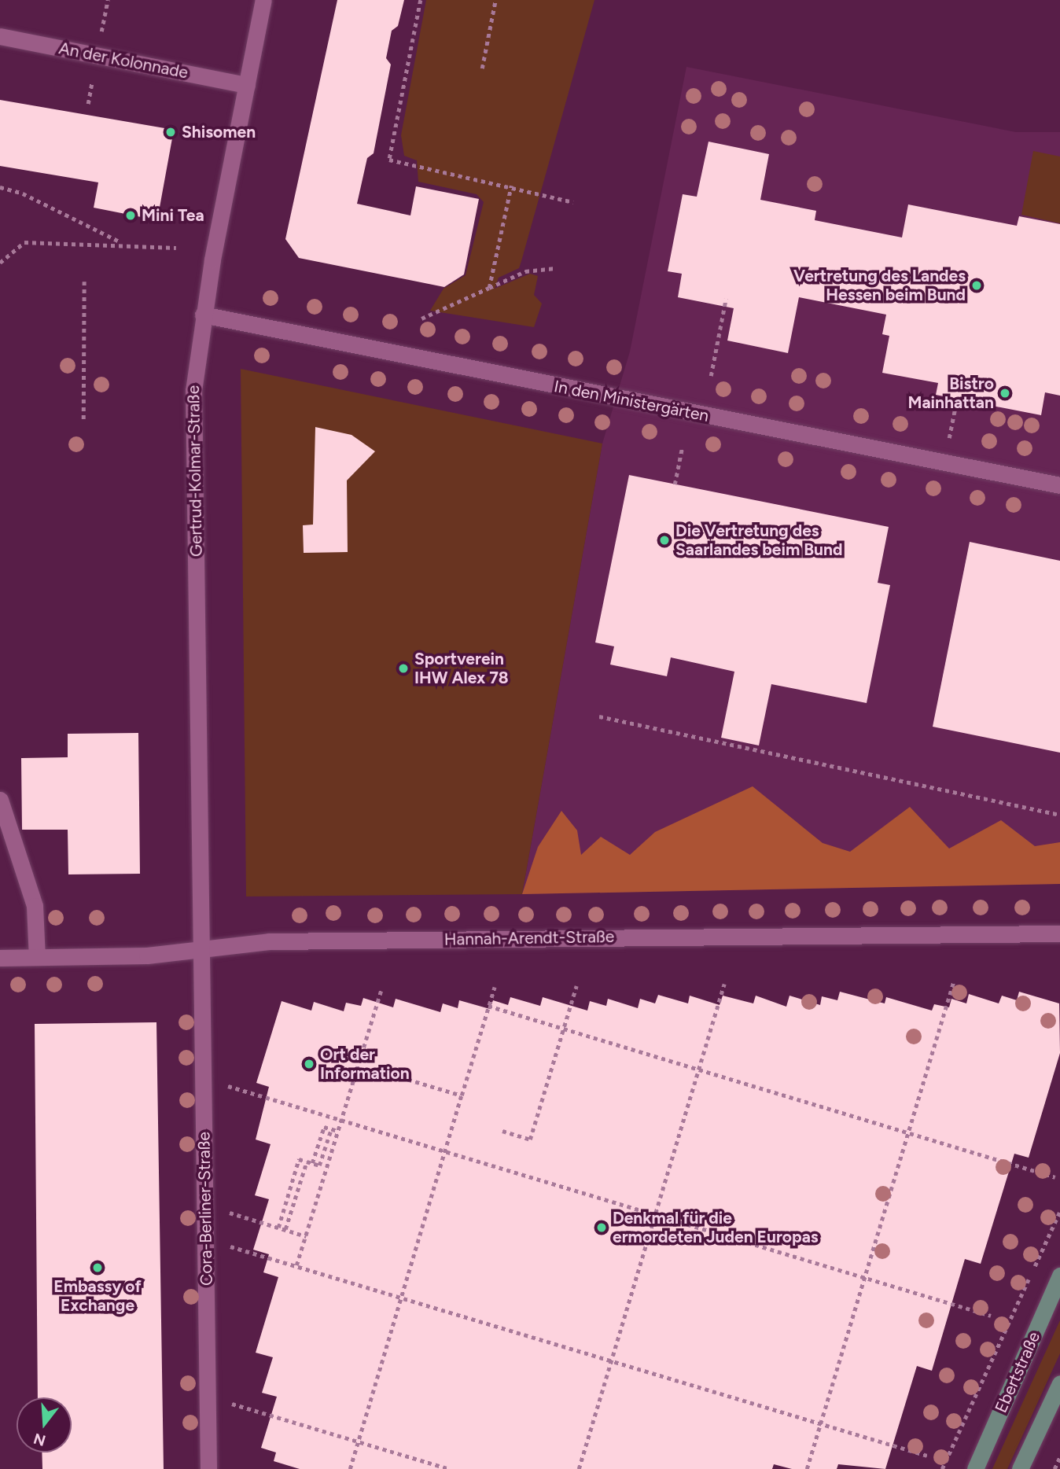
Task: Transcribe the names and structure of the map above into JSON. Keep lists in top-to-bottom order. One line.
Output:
{"streets":{"main road":["Ebertstraße"],"street":["An der Kolonnade","In den Ministergärten","Gertrud-Kolmar-Straße","Hannah-Arendt-Straße","Cora-Berliner-Straße"]},"crossings":[["An der Kolonnade","Gertrud-Kolmar-Straße"],["In den Ministergärten","Gertrud-Kolmar-Straße"],["Gertrud-Kolmar-Straße","Hannah-Arendt-Straße"],["Gertrud-Kolmar-Straße","Cora-Berliner-Straße"],["Hannah-Arendt-Straße","Cora-Berliner-Straße"]],"places":["Shisomen","Mini Tea","Vertretung des Landes Hessen beim Bund","Bistro Mainhattan","Die Vertretung des Saarlandes beim Bund","Sportverein IHW Alex 78","Ort der Information","Denkmal für die ermordeten Juden Europas","Embassy of Exchange"],"north":"bottom"}
